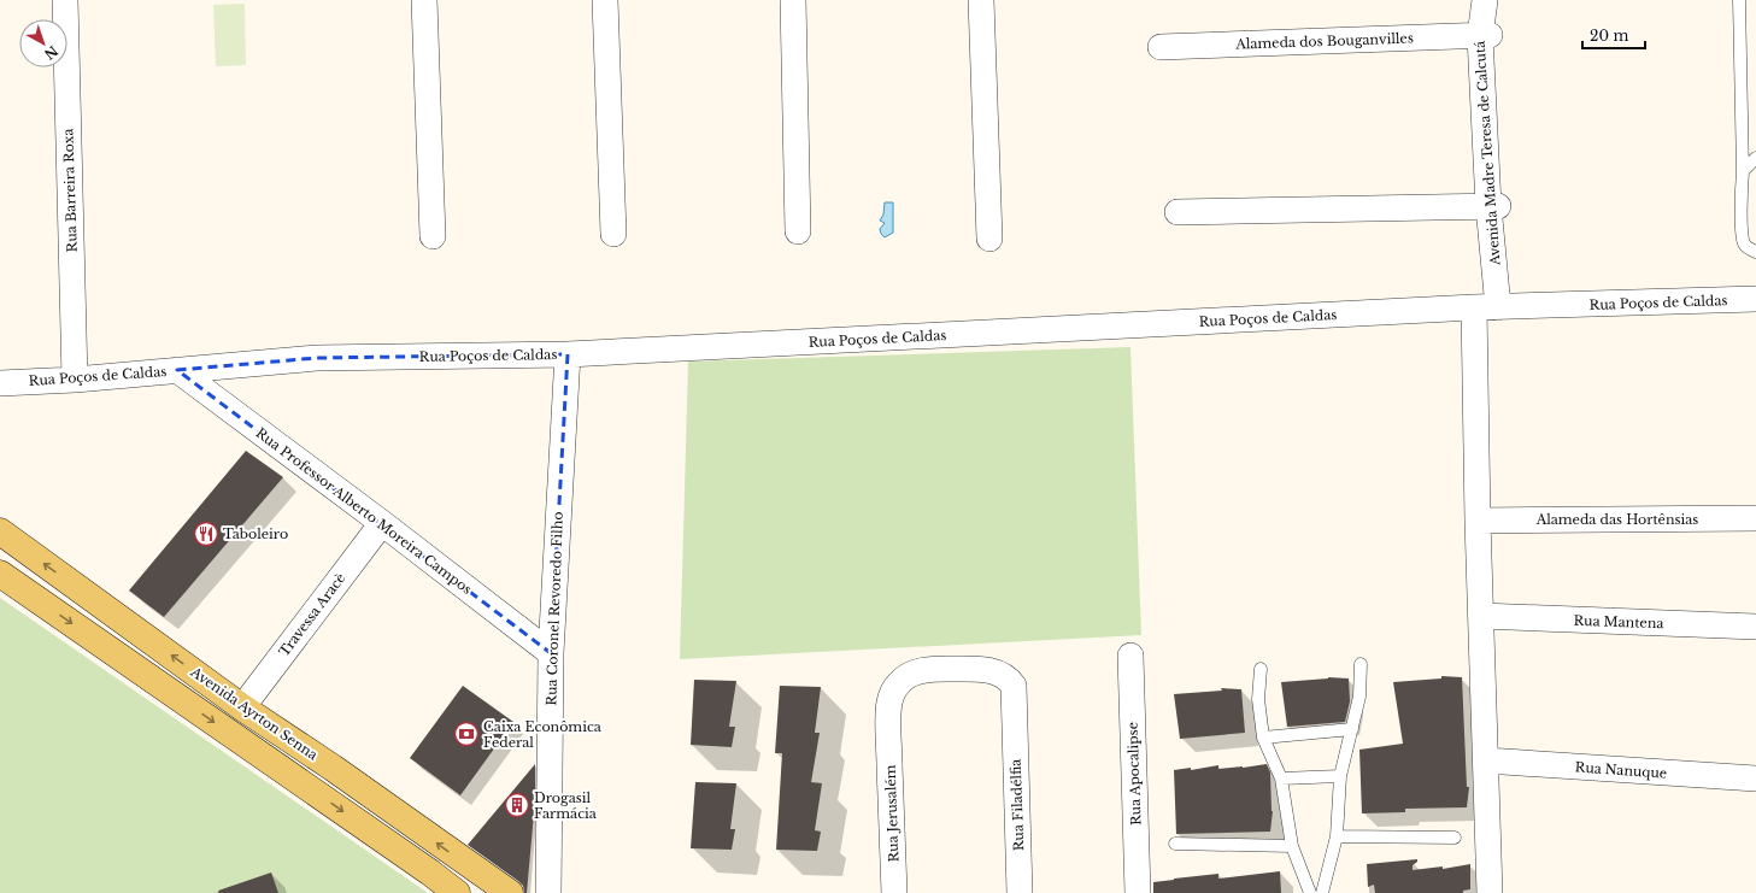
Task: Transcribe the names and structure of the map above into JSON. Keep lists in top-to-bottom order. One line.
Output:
{"streets":{"main road":["Avenida Ayrton Senna"],"street":["Alameda dos Bouganvilles","Avenida Madre Teresa de Calcutá","Rua Barreira Roxa","Rua Poços de Caldas","Rua Professor Alberto Moreira Campos","Alameda das Hortênsias","Rua Coronel Revoredo Filho","Travessa Aracè","Rua Mantena","Rua Nanuque","Rua Apocalipse","Rua Filadélfia","Rua Jerusalém"]},"crossings":[["Alameda dos Bouganvilles","Avenida Madre Teresa de Calcutá"],["Avenida Madre Teresa de Calcutá","Rua Poços de Caldas"],["Rua Barreira Roxa","Rua Poços de Caldas"],["Rua Poços de Caldas","Rua Professor Alberto Moreira Campos"],["Rua Poços de Caldas","Rua Coronel Revoredo Filho"],["Rua Professor Alberto Moreira Campos","Rua Coronel Revoredo Filho"],["Rua Professor Alberto Moreira Campos","Travessa Aracè"],["Travessa Aracè","Avenida Ayrton Senna"],["Rua Filadélfia","Rua Jerusalém"]],"places":{"restaurant":["Taboleiro"],"bank":["Caixa Econômica Federal"],"building":["Drogasil Farmácia"]},"scale_bar":"20 m","north":"bottom right"}
